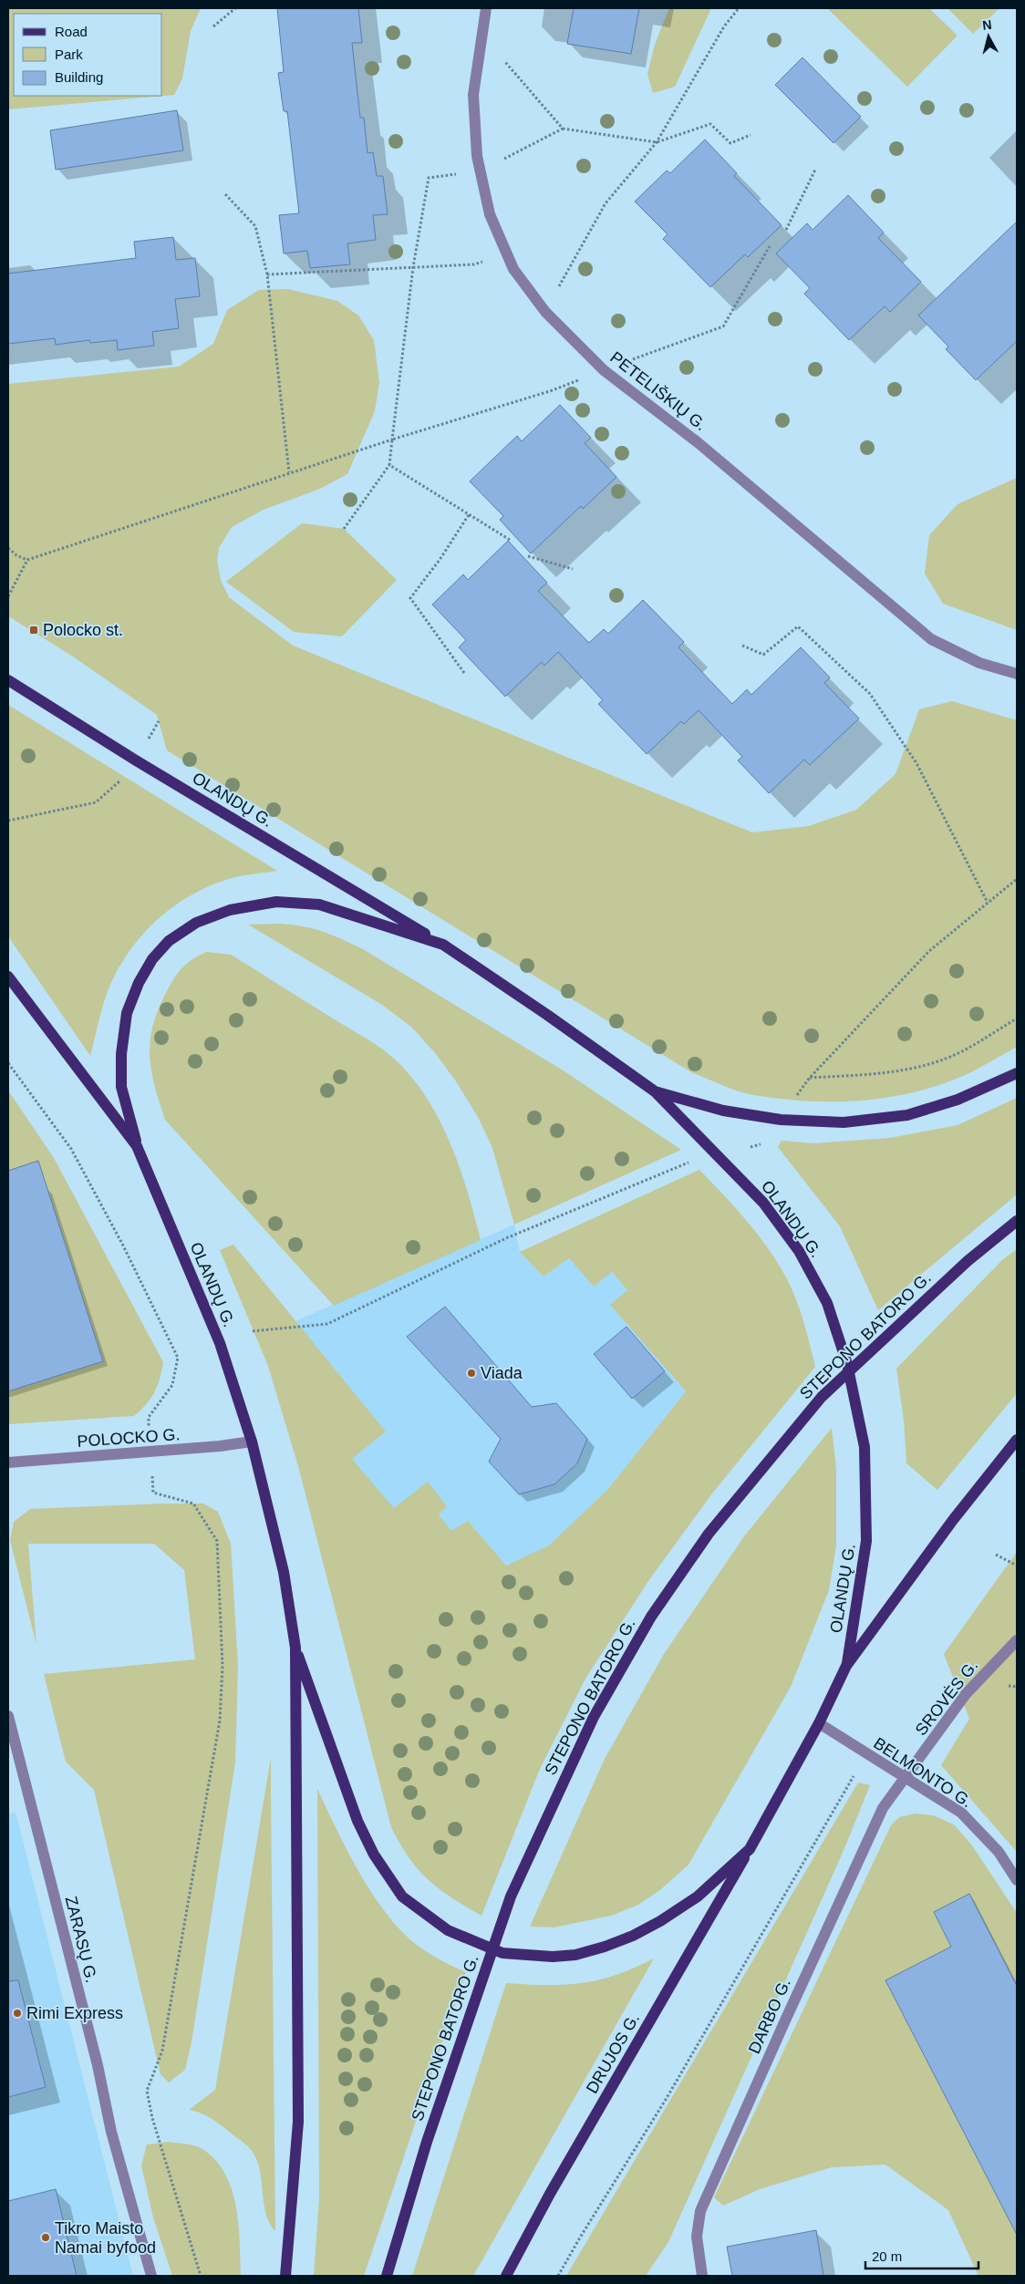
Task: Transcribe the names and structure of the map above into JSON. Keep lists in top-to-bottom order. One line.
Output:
{"streets":{"main road":["OLANDŲ G.","STEPONO BATORO G.","DRUJOS G."],"street":["PETELIŠKIŲ G.","POLOCKO G.","SROVĖS G.","BELMONTO G.","ZARASŲ G.","DARBO G."]},"crossings":[["OLANDŲ G.","POLOCKO G."],["OLANDŲ G.","DRUJOS G."],["SROVĖS G.","BELMONTO G."],["SROVĖS G.","DARBO G."],["BELMONTO G.","DARBO G."],["BELMONTO G.","DRUJOS G."]],"places":{"transit":["Polocko st."],"other":["Viada","Rimi Express","Tikro Maisto Namai byfood"]},"legend":["Road","Park","Building"],"scale_bar":"20 m","north":"top"}
